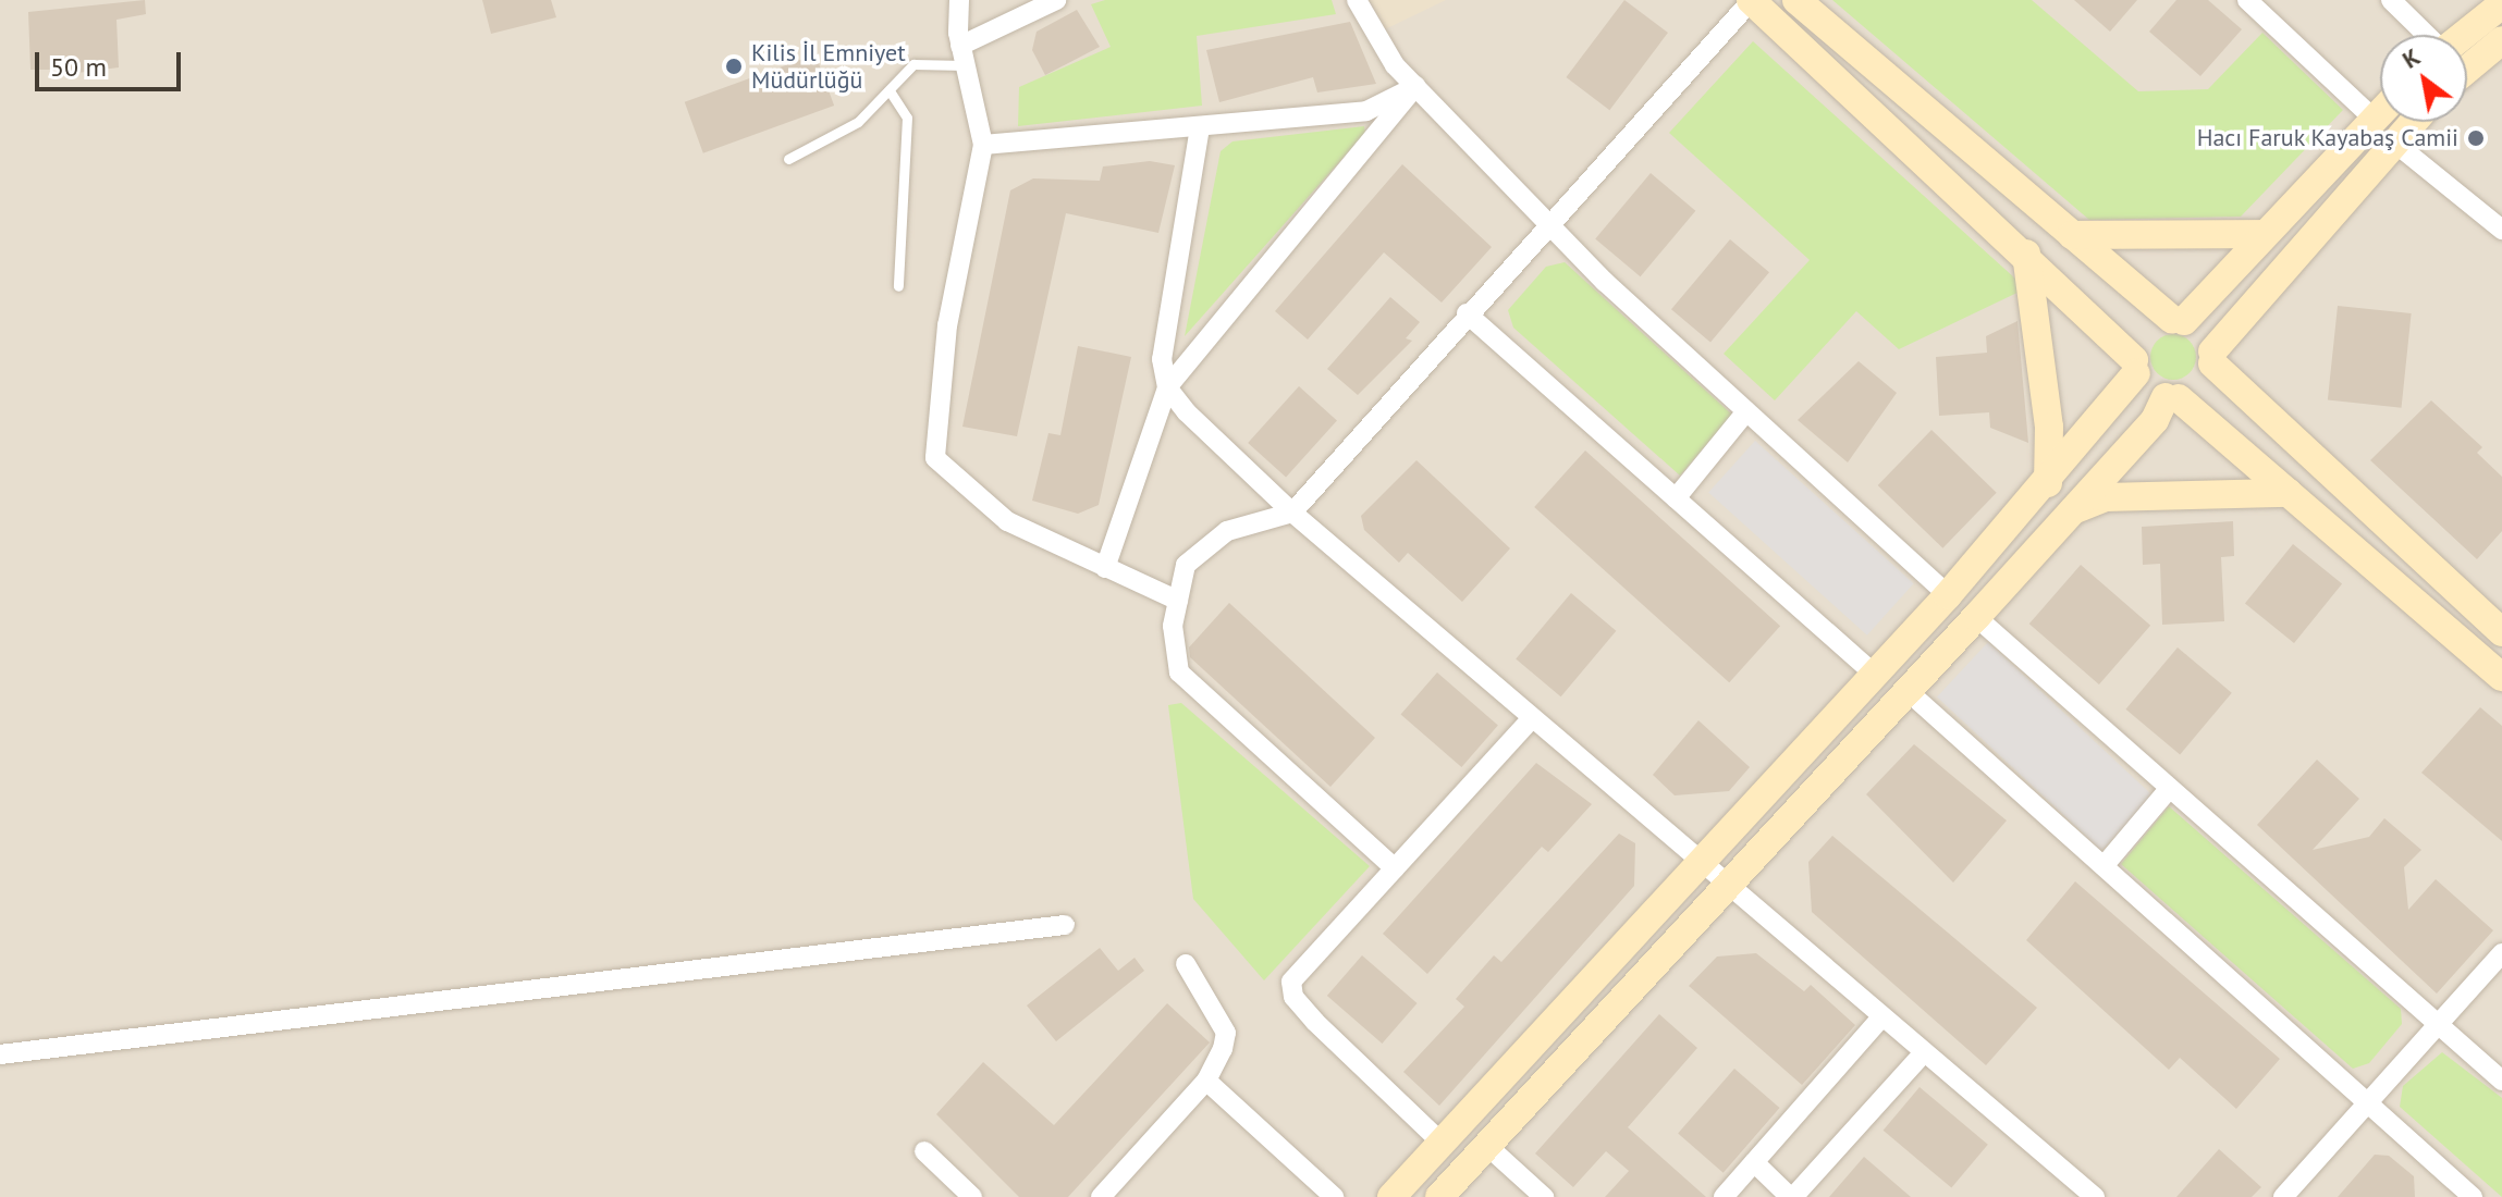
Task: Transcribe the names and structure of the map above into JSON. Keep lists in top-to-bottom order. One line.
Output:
{"places":["Kilis İl Emniyet Müdürlüğü","Hacı Faruk Kayabaş Camii"],"scale_bar":"50 m","north":"top left"}
